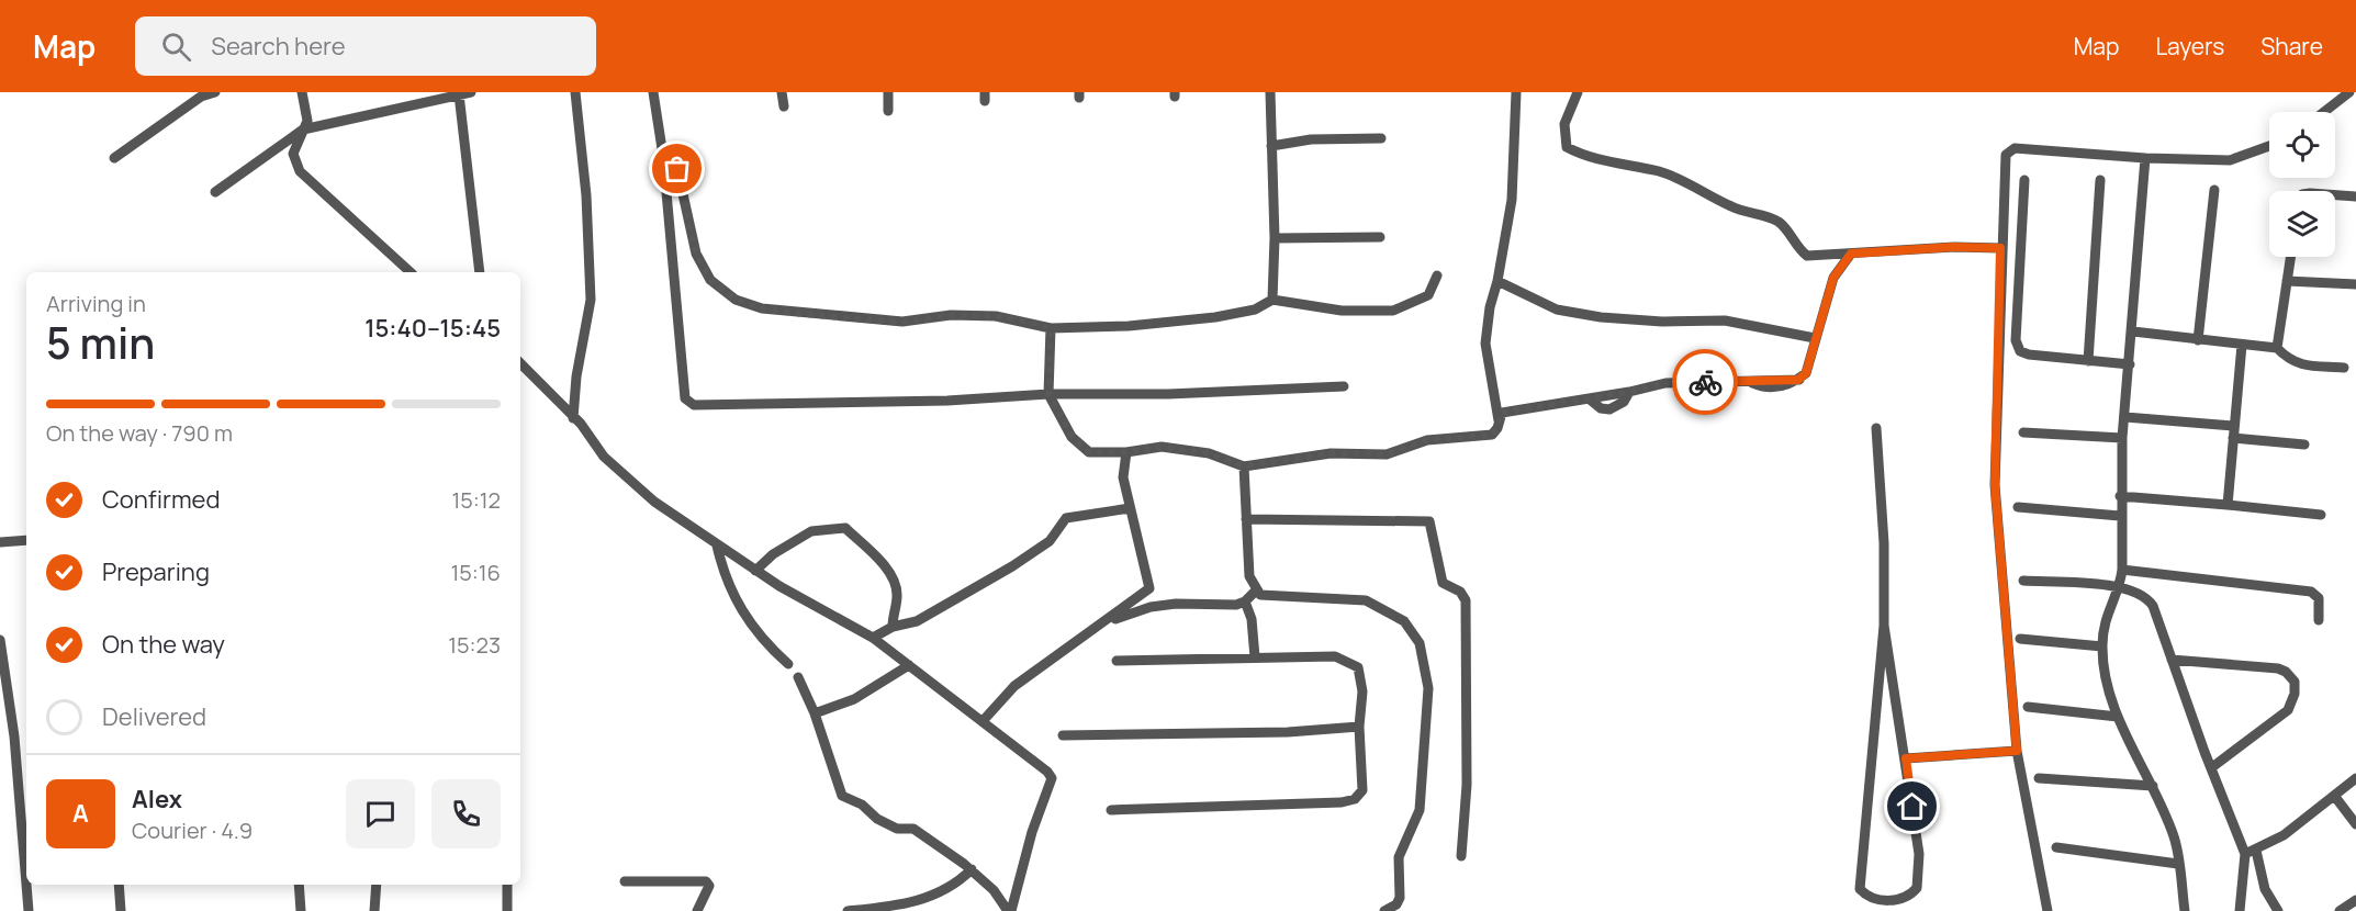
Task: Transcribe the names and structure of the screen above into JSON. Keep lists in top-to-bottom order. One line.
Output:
{"page":{"header":"Map","search":"Search here","nav":["Map","Layers","Share"],"heading":["5 min","Arriving in","15:40–15:45"],"panel":["Alex","Courier · 4.9"],"bar":"On the way · 790 m","list":[["Confirmed","15:12"],["Preparing","15:16"],["On the way","15:23"],"Delivered"],"round":"A"}}
